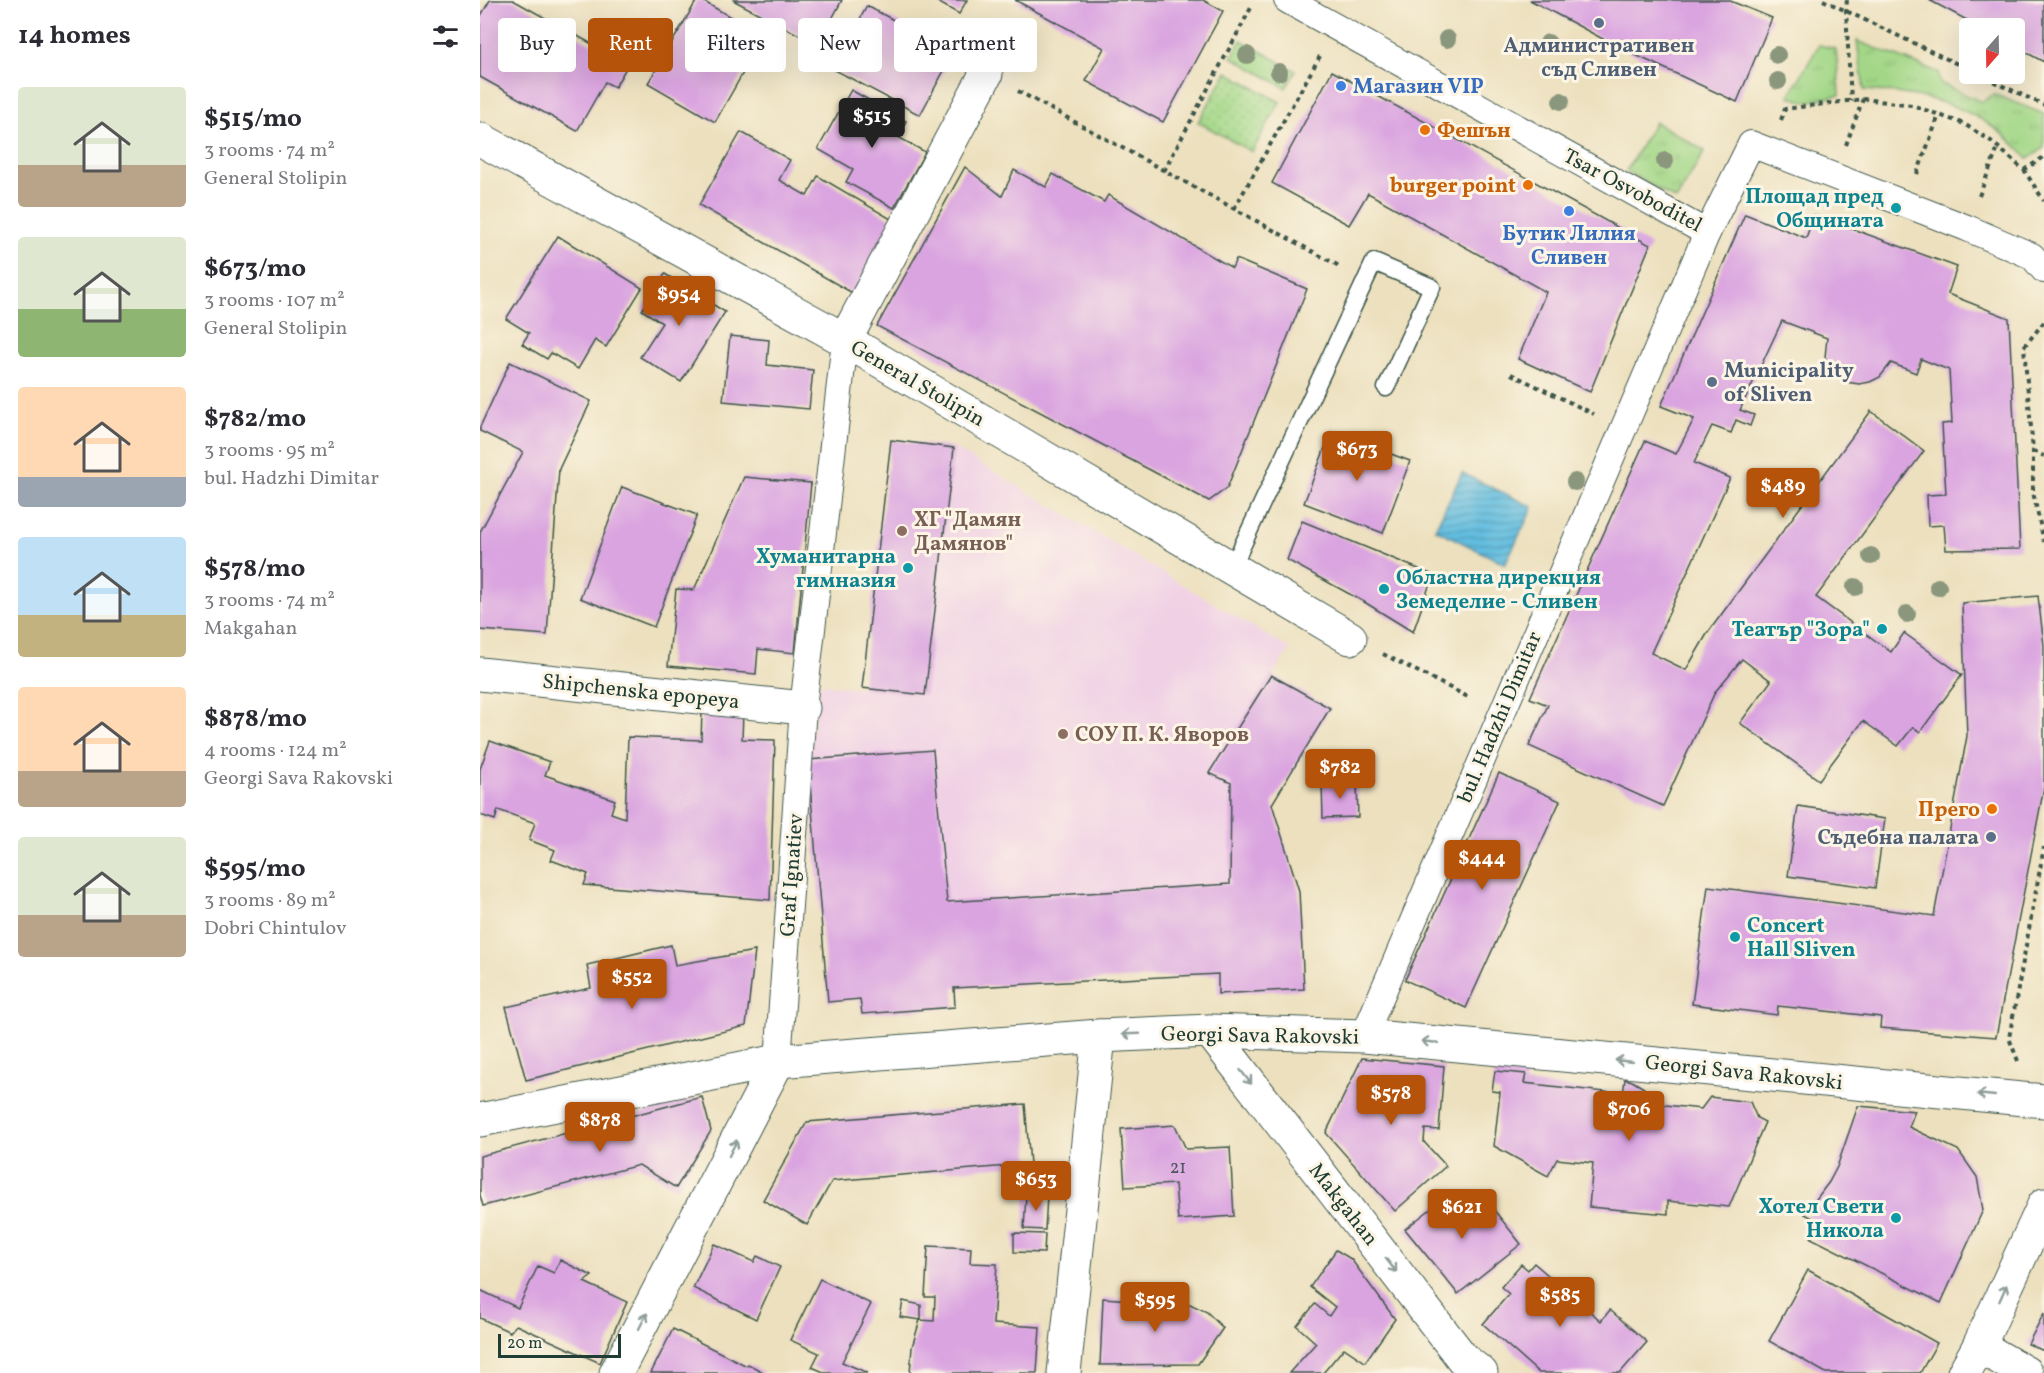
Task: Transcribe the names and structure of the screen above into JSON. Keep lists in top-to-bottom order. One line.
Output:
{"streets":{"street":["Tsar Osvoboditel","General Stolipin","Shipchenska epopeya","bul. Hadzhi Dimitar","Graf Ignatiev","Georgi Sava Rakovski","Makgahan"]},"crossings":[["Tsar Osvoboditel","bul. Hadzhi Dimitar"],["General Stolipin","Graf Ignatiev"],["Shipchenska epopeya","Graf Ignatiev"],["bul. Hadzhi Dimitar","Georgi Sava Rakovski"],["Graf Ignatiev","Georgi Sava Rakovski"],["Georgi Sava Rakovski","Makgahan"]],"one_way":["Georgi Sava Rakovski","Makgahan"],"places":["Административен съд Сливен","Магазин VIP","Фешън","burger point","Площад пред Общината","Бутик Лилия Сливен","Municipality of Sliven","ХГ \"Дамян Дамянов\"","Хуманитарна гимназия","Областна дирекция Земеделие - Сливен","Театър \"Зора\"","СОУ П. К. Яворов","Прего","Съдебна палата","Concert Hall Sliven","Хотел Свети Никола"],"house_numbers":["21"],"scale_bar":"20 m","north":"bottom","page":{"heading":"14 homes","chip":["Buy","Rent","Filters","New","Apartment"],"list":[{"name":"$515/mo","note":"3 rooms · 74 m² · General Stolipin"},{"name":"$673/mo","note":"3 rooms · 107 m² · General Stolipin"},{"name":"$782/mo","note":"3 rooms · 95 m² · bul. Hadzhi Dimitar"},{"name":"$578/mo","note":"3 rooms · 74 m² · Makgahan"},{"name":"$878/mo","note":"4 rooms · 124 m² · Georgi Sava Rakovski"},{"name":"$595/mo","note":"3 rooms · 89 m² · Dobri Chintulov"}],"price":["$515","$954","$673","$489","$782","$444","$552","$578","$706","$878","$653","$621","$585","$595"],"scale":"20 m"}}
